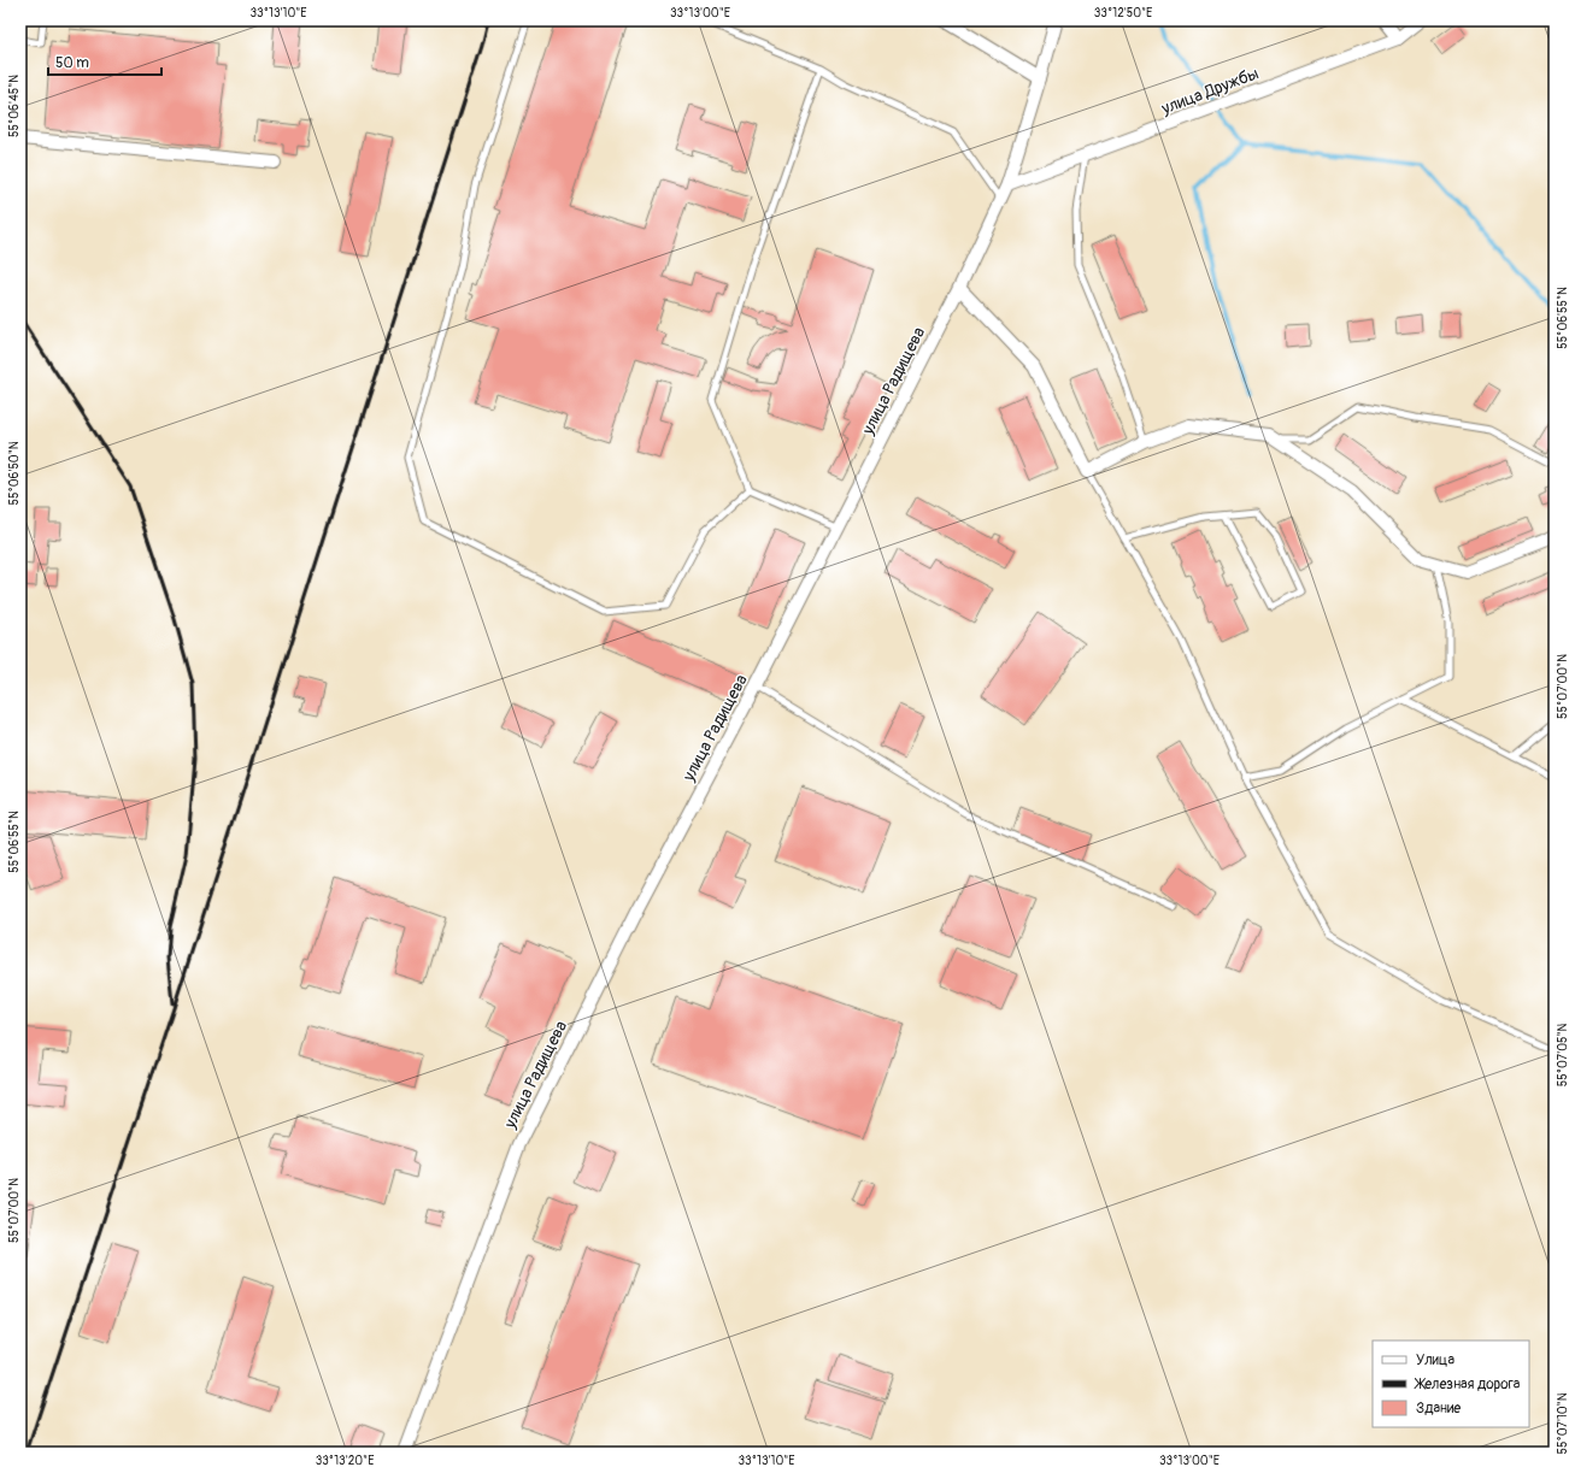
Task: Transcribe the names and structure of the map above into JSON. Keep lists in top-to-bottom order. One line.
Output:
{"streets":{"street":["улица Дружбы","улица Радищева"]},"crossings":[["улица Дружбы","улица Радищева"]],"legend":["Улица","Железная дорога","Здание"],"scale_bar":"50 m","coordinates":["33°13'10\"E","33°13'00\"E","33°12'50\"E","55°06'45\"N","55°06'55\"N","55°06'50\"N","55°07'00\"N","55°07'05\"N","55°07'10\"N","33°13'20\"E"]}
